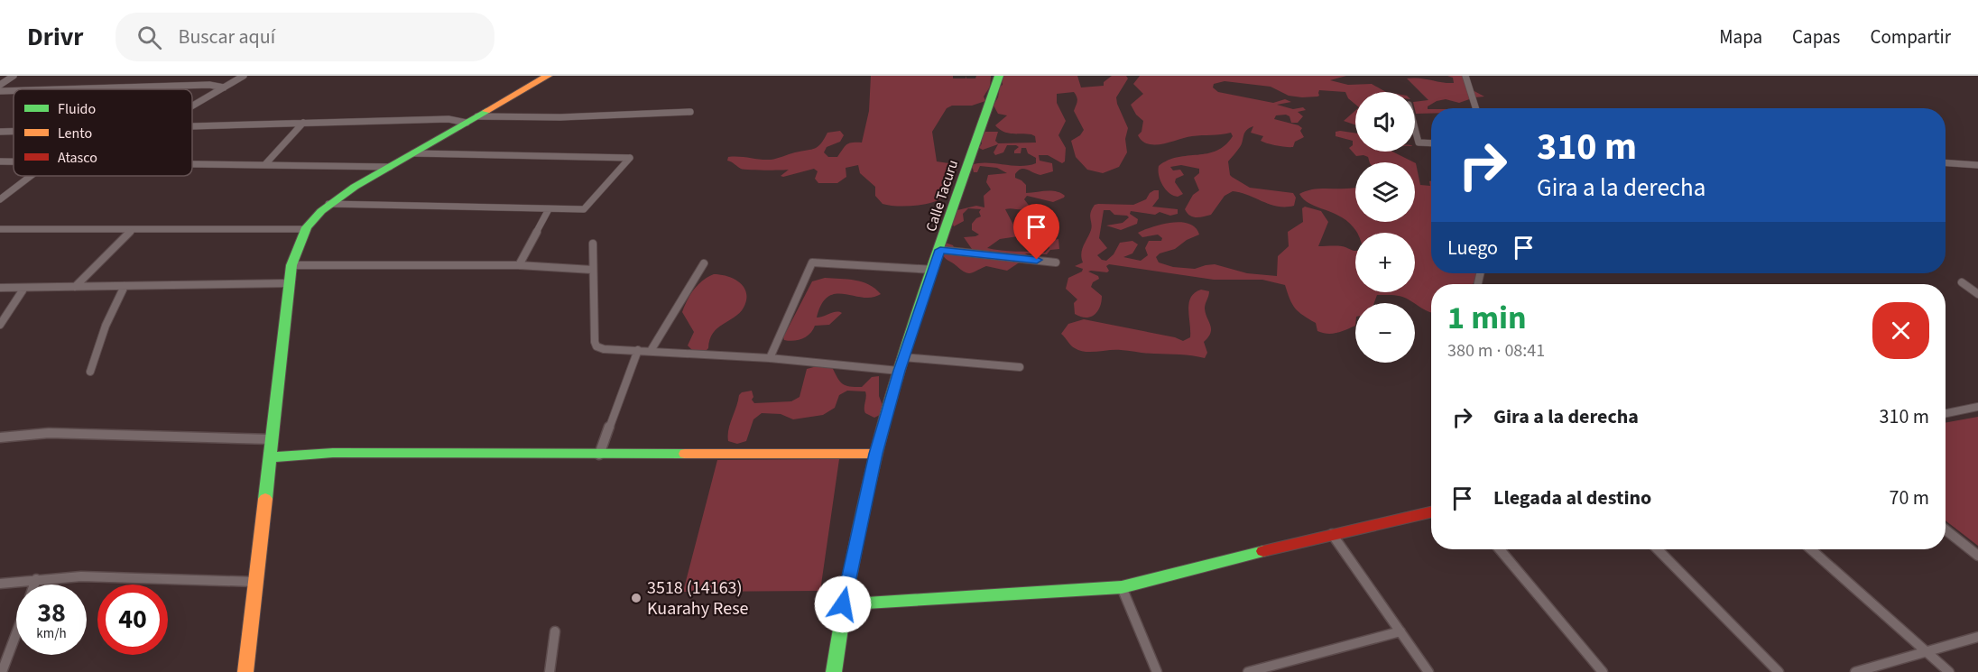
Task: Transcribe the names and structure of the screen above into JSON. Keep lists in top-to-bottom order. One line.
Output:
{"streets":{"street":["Calle Tacuru"]},"places":["3518 (14163) Kuarahy Rese"],"legend":["Fluido","Lento","Atasco"],"page":{"header":"Drivr","search":"Buscar aquí","nav":["Mapa","Capas","Compartir"],"map_buttons":["+","−"],"turn":["310 m","Gira a la derecha"],"then":"Luego","heading":["1 min","380 m · 08:41"],"list":[{"name":"Gira a la derecha","value":"310 m"},{"name":"Llegada al destino","value":"70 m"}],"speed":"38 km/h","limit":"40"}}
